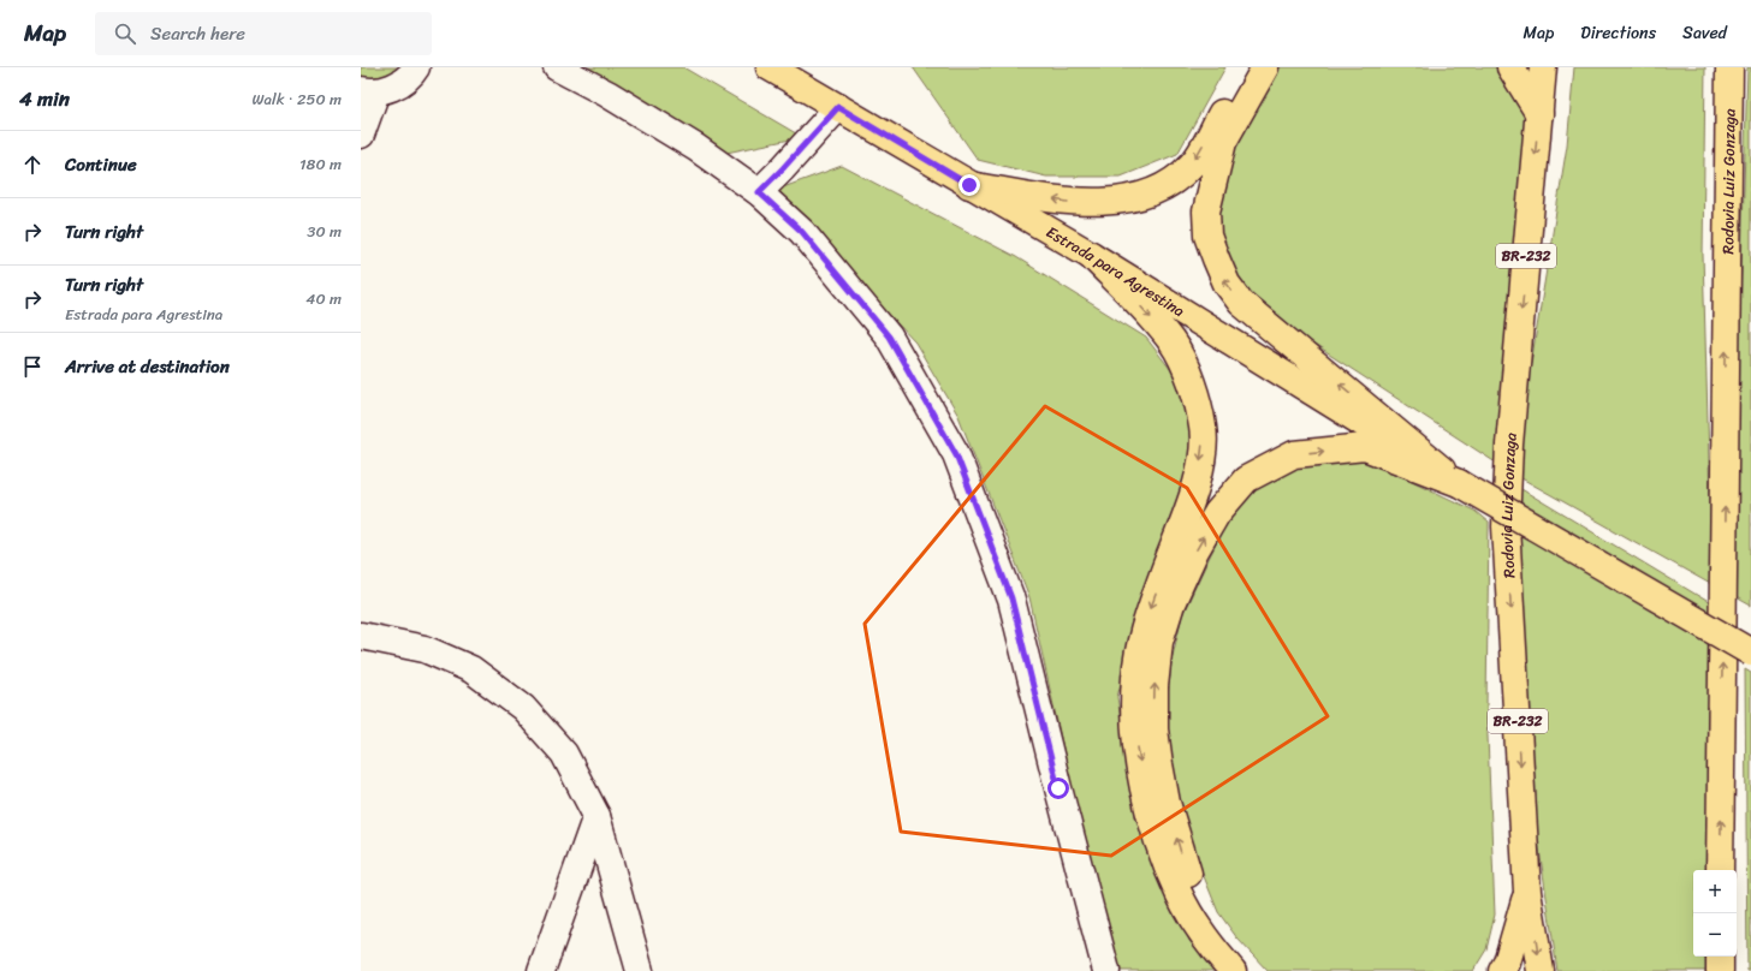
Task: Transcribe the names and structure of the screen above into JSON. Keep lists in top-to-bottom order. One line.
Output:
{"streets":{"main road":["Rodovia Luiz Gonzaga","BR-232","Estrada para Agrestina"]},"page":{"header":"Map","search":"Search here","nav":["Map","Directions","Saved"],"heading":["4 min","Walk · 250 m"],"list":[["Continue","180 m"],["Turn right","30 m"],["Turn right","Estrada para Agrestina","40 m"],"Arrive at destination"],"map_buttons":["+","−"]}}
